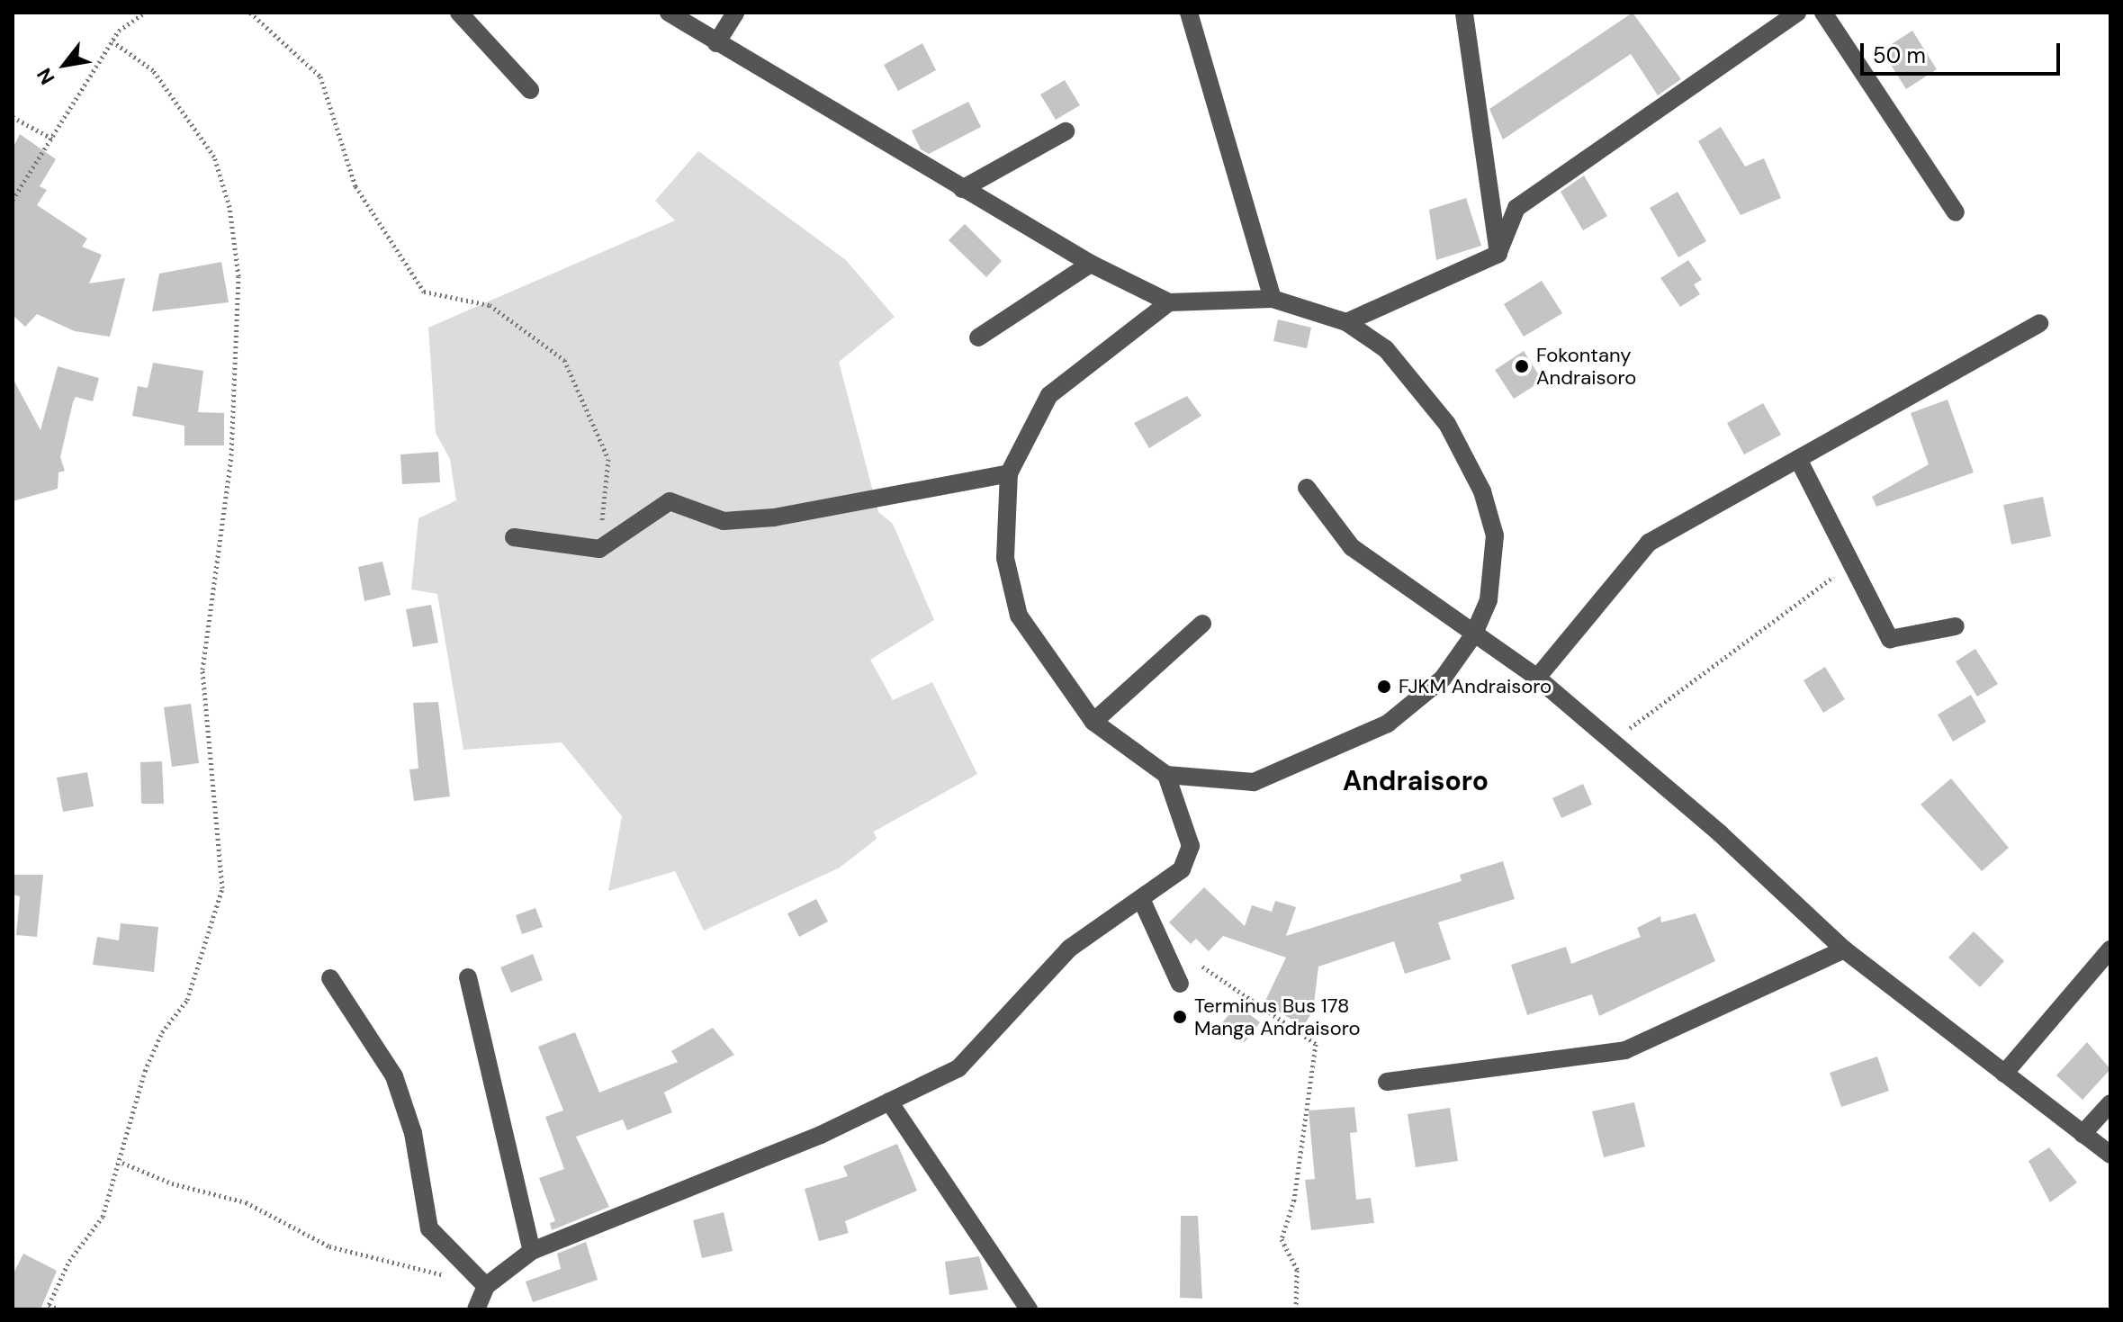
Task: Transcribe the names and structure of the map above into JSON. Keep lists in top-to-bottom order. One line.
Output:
{"districts":["Andraisoro"],"places":["Fokontany Andraisoro","FJKM Andraisoro","Terminus Bus 178 Manga Andraisoro"],"scale_bar":"50 m","north":"bottom left"}
